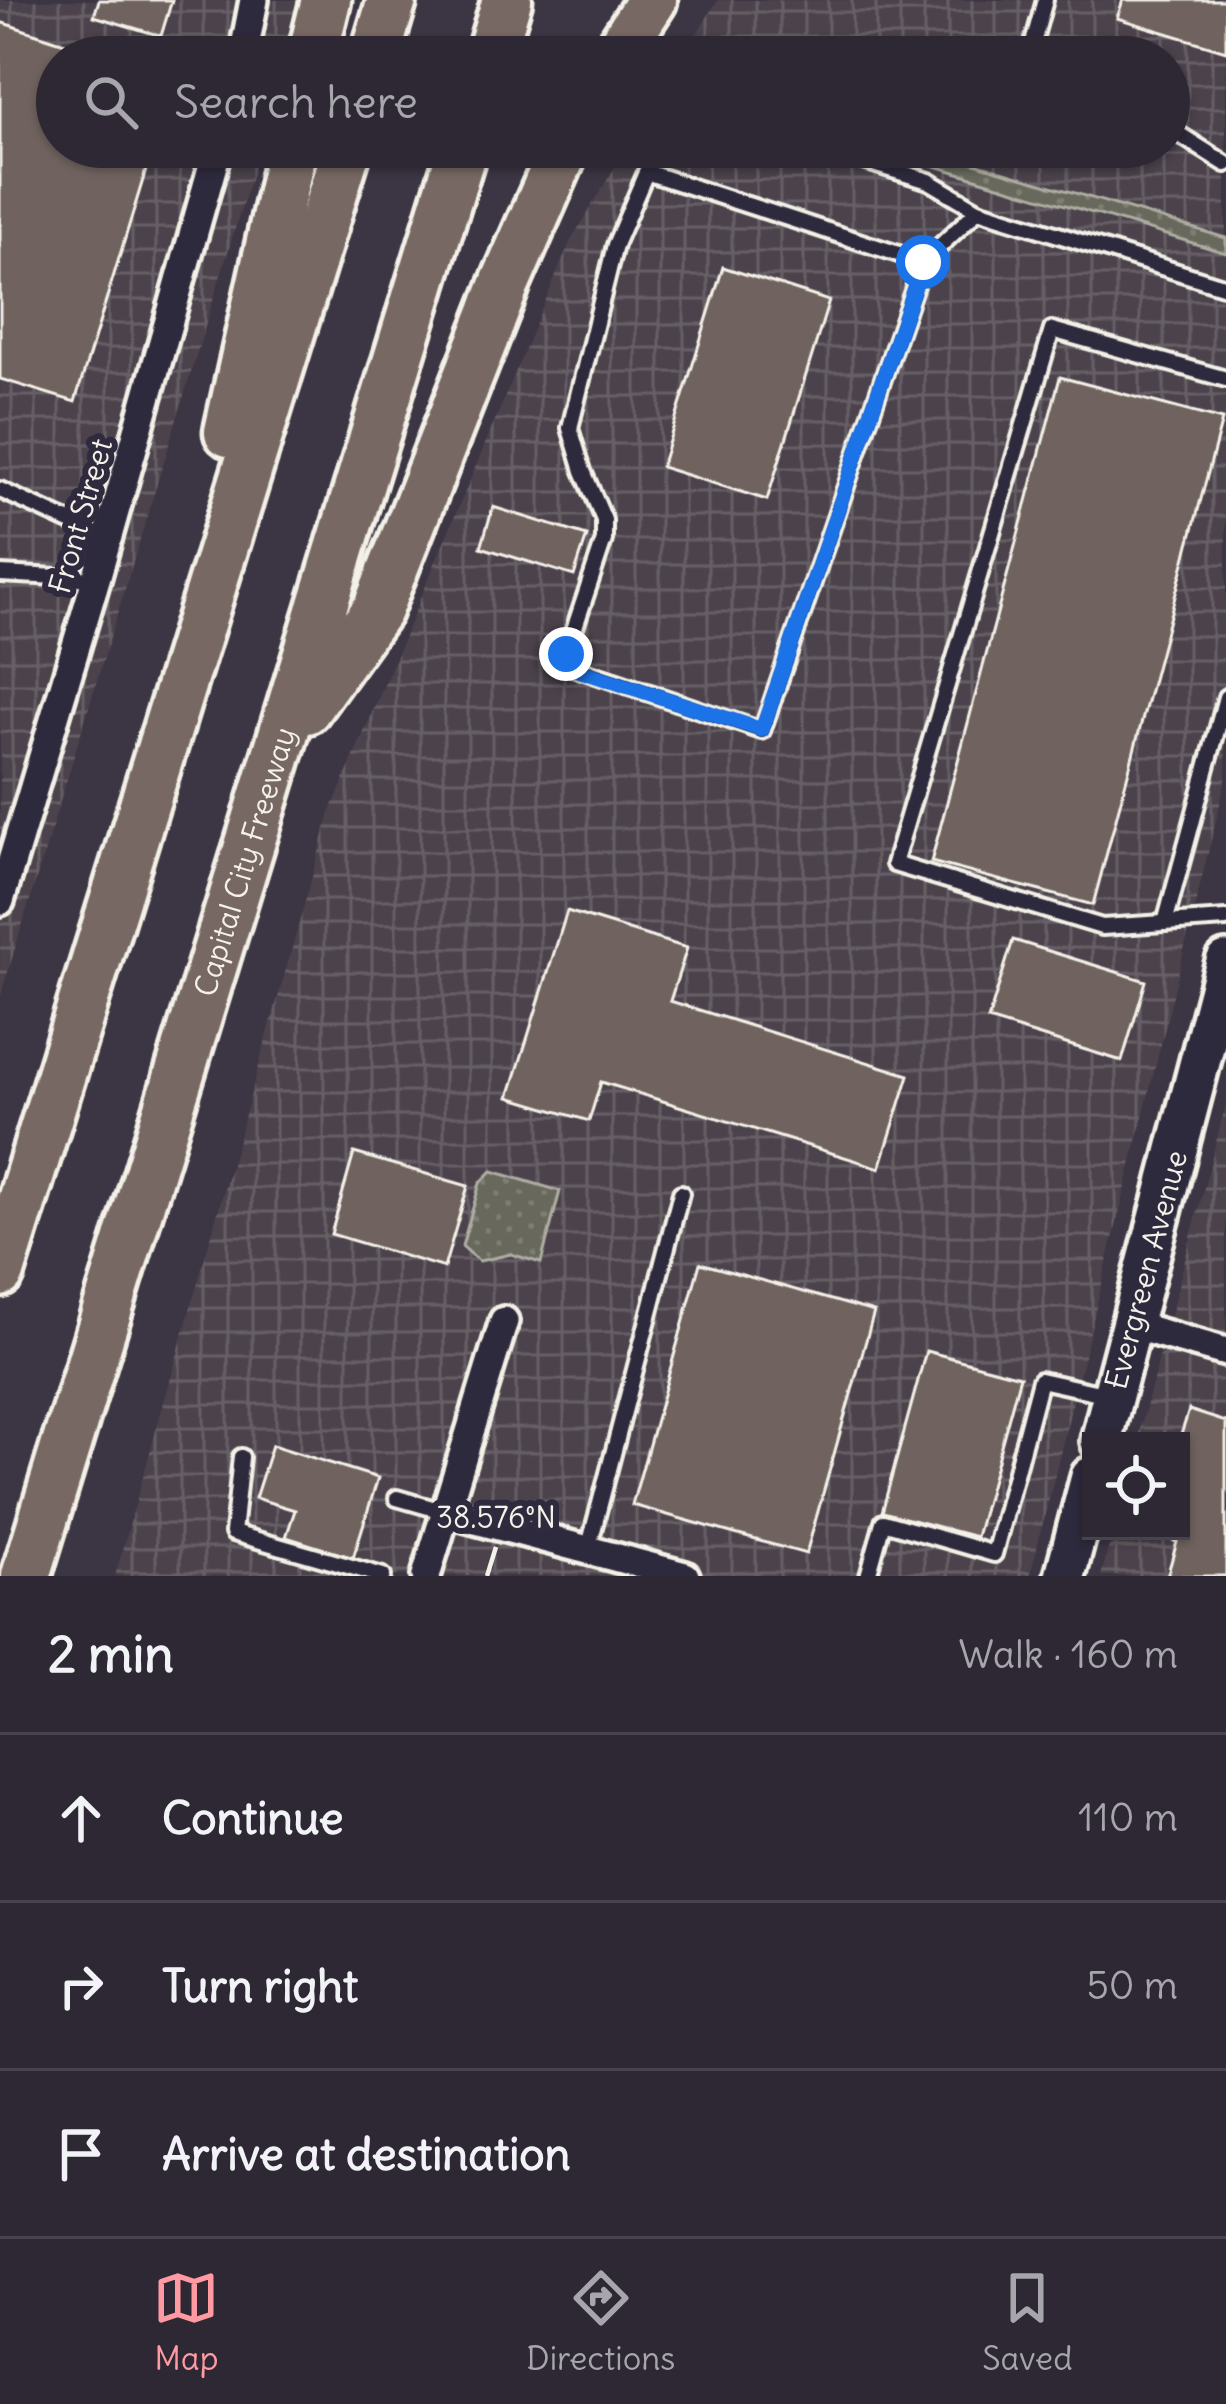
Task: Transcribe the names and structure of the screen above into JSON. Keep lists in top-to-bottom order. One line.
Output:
{"streets":{"highway":["Capital City Freeway"],"street":["Front Street","Evergreen Avenue"]},"page":{"search":"Search here","heading":["2 min","Walk · 160 m"],"list":[["Continue","110 m"],["Turn right","50 m"],"Arrive at destination"],"nav":["Map","Directions","Saved"]},"coordinates":["38.576°N"]}
